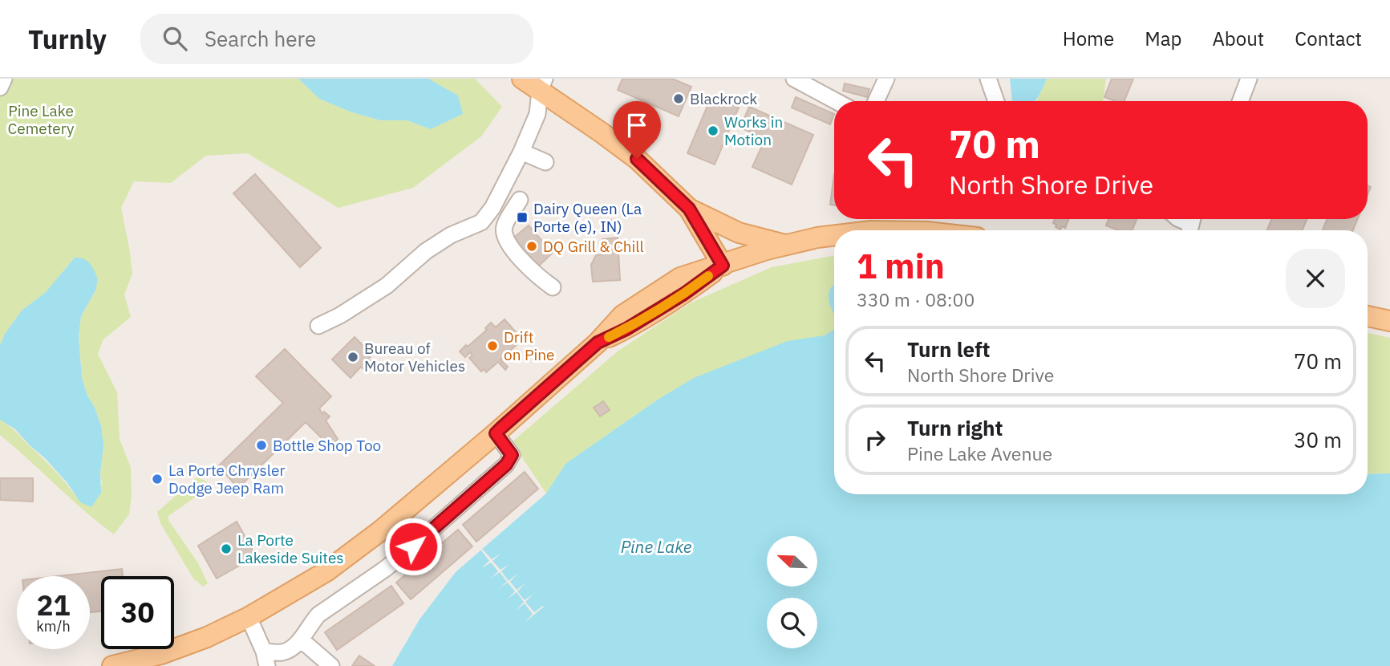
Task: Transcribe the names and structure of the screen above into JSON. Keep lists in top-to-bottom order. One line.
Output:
{"water":["Pine Lake"],"parks":["Pine Lake Cemetery"],"places":{"other":["Blackrock","Works in Motion","DQ Grill & Chill","Drift on Pine","Bureau of Motor Vehicles","Bottle Shop Too","La Porte Chrysler Dodge Jeep Ram","La Porte Lakeside Suites"],"transit":["Dairy Queen (La Porte (e), IN)"]},"north":"top left","page":{"header":"Turnly","search":"Search here","nav":["Home","Map","About","Contact"],"turn":["70 m","North Shore Drive"],"heading":["1 min","330 m · 08:00"],"list":[{"name":"Turn left","note":"North Shore Drive","value":"70 m"},{"name":"Turn right","note":"Pine Lake Avenue","value":"30 m"}],"speed":"21 km/h","limit":"30"}}
